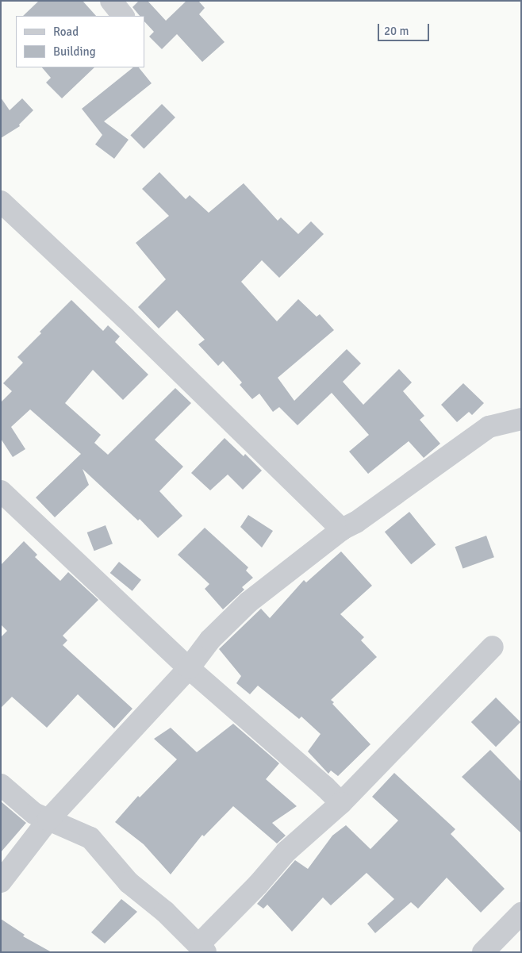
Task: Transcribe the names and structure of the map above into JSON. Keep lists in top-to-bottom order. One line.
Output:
{"legend":["Road","Building"],"scale_bar":"20 m"}
